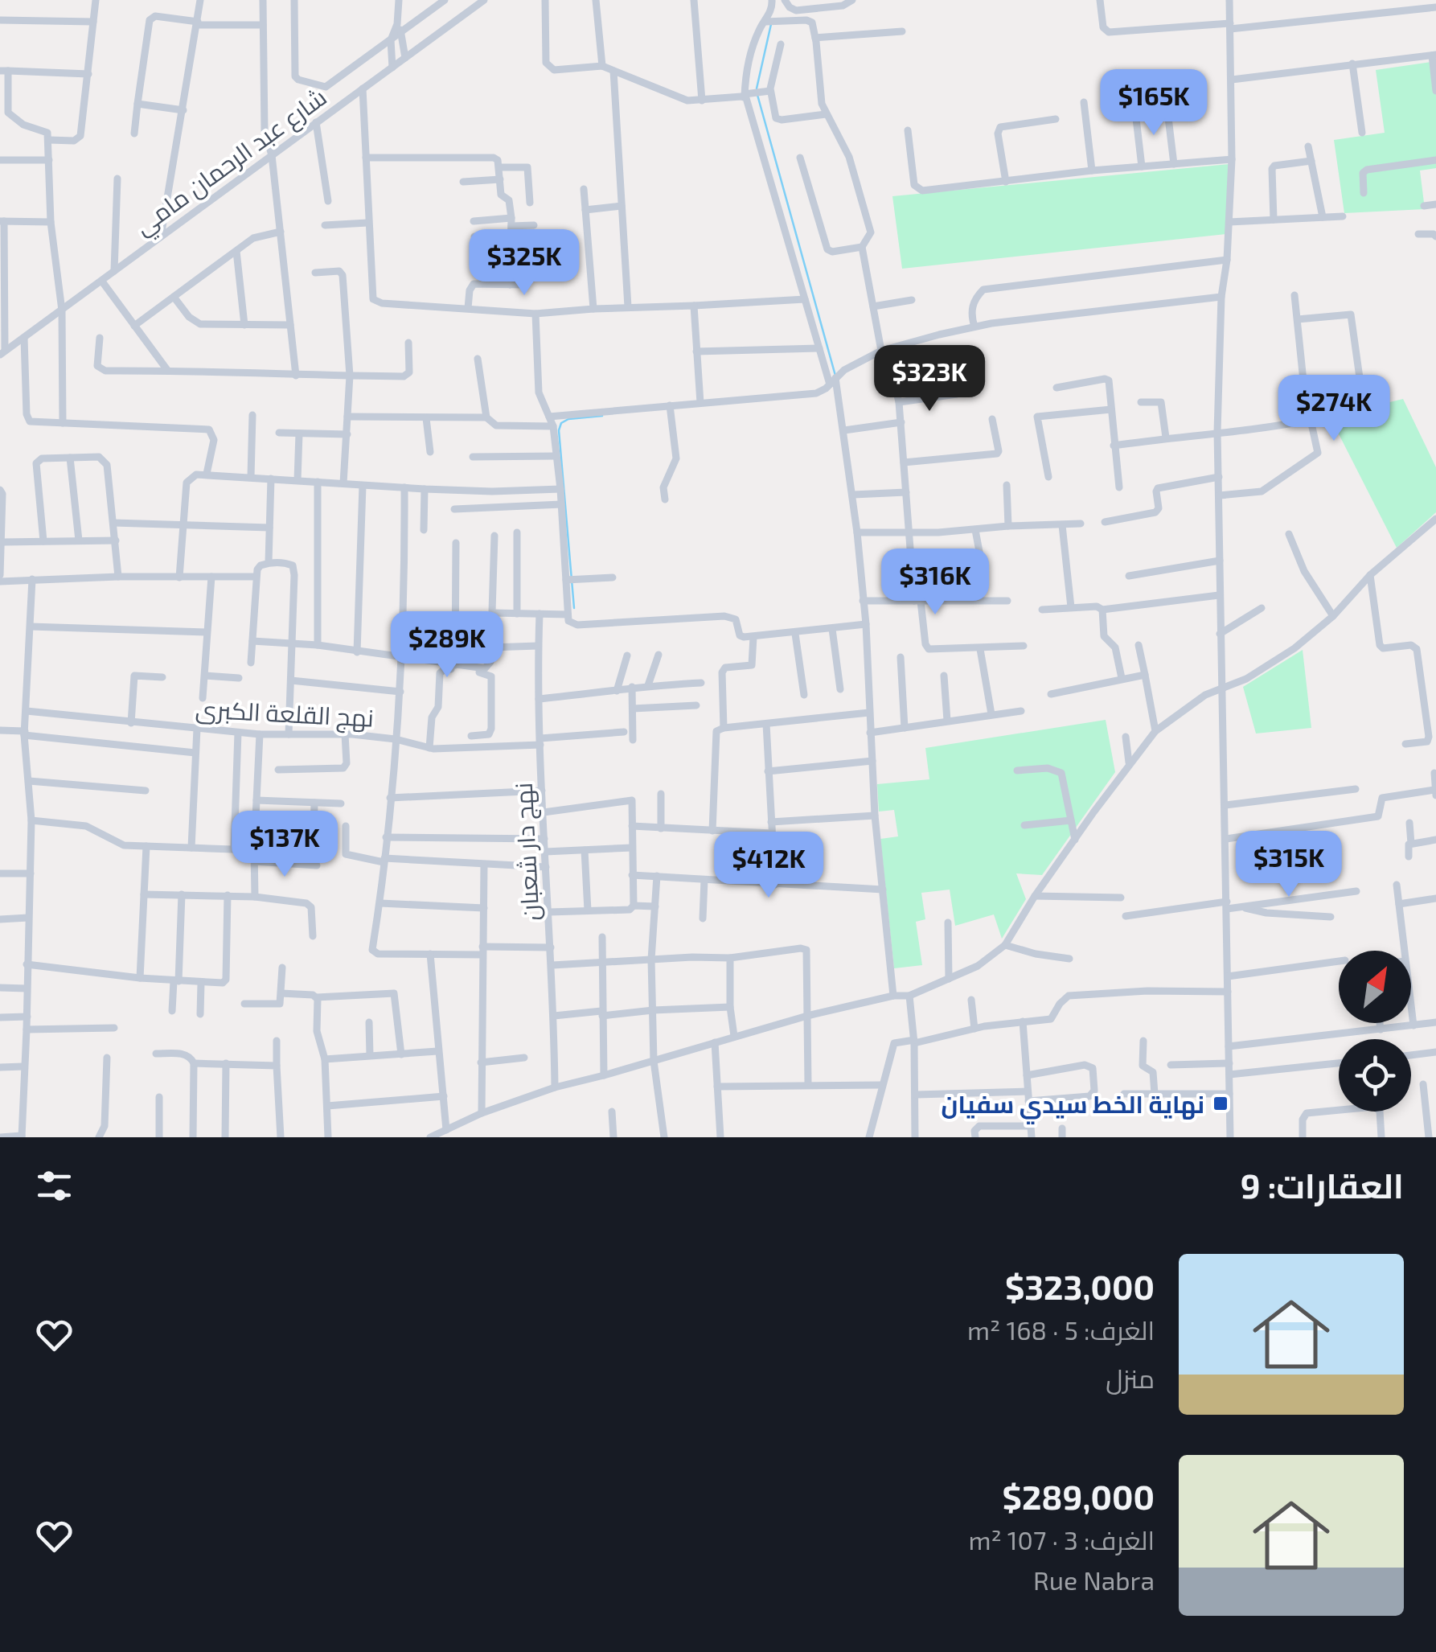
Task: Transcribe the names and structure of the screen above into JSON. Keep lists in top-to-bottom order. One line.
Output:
{"streets":{"street":["شارع عبد الرحمان مامي","نهج القلعة الكبرى","نهج دار شعبان"]},"crossings":[["نهج القلعة الكبرى","نهج دار شعبان"]],"places":{"transit":["نهاية الخط سيدي سفيان"]},"north":"top right","page":{"price":["$165K","$325K","$323K","$274K","$316K","$289K","$137K","$315K","$412K"],"heading":"العقارات: 9","list":[{"name":"$323,000","note":"الغرف: 5 · 168 m² · منزل"},{"name":"$289,000","note":"الغرف: 3 · 107 m² · Rue Nabra"}]}}
